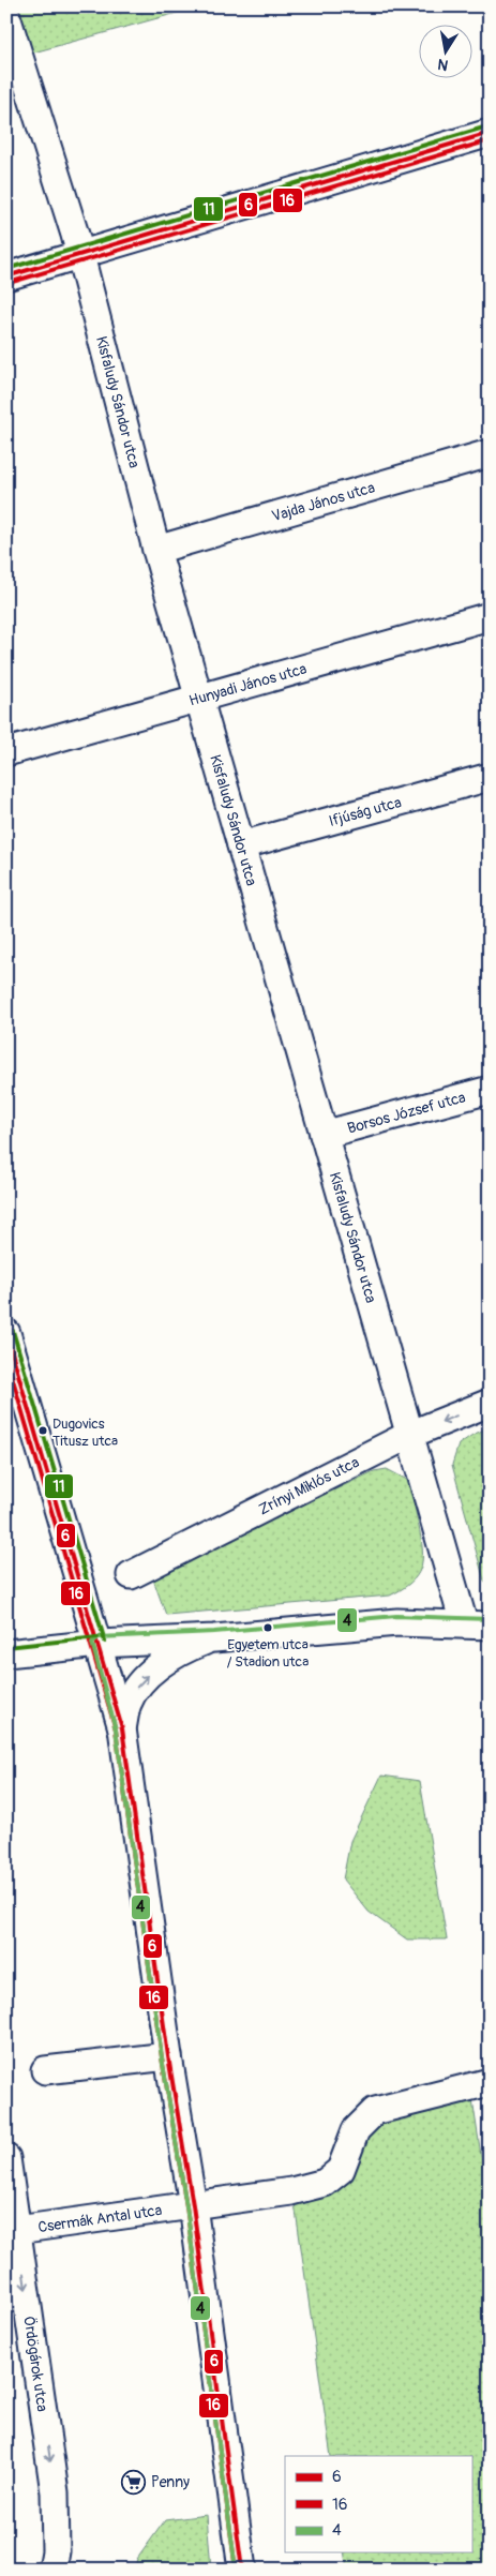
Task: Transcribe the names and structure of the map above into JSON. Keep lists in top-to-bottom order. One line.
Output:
{"streets":{"street":["Kisfaludy Sándor utca","Vajda János utca","Hunyadi János utca","Ifjúság utca","Borsos József utca","Zrínyi Miklós utca","Csermák Antal utca","Ördögárok utca"]},"crossings":[["Kisfaludy Sándor utca","Vajda János utca"],["Kisfaludy Sándor utca","Hunyadi János utca"],["Kisfaludy Sándor utca","Ifjúság utca"],["Kisfaludy Sándor utca","Borsos József utca"],["Kisfaludy Sándor utca","Zrínyi Miklós utca"],["Csermák Antal utca","Ördögárok utca"]],"places":{"other":["Dugovics Titusz utca","Egyetem utca / Stadion utca"],"supermarket":["Penny"]},"lines":["transit line 11","transit line 6","transit line 16","transit line 4"],"legend":["6","16","4"],"north":"bottom"}
